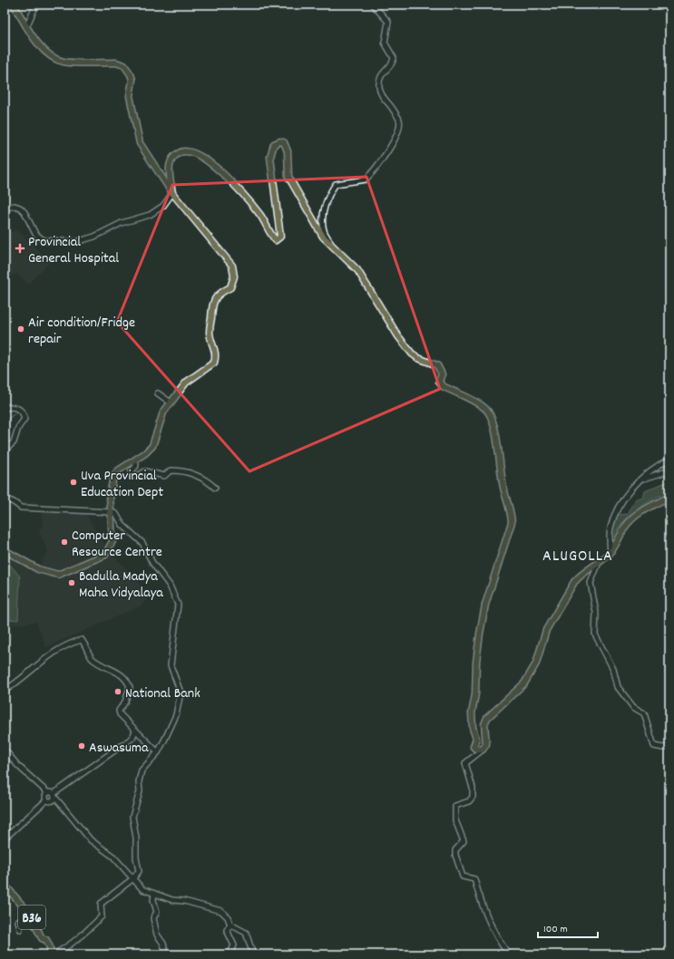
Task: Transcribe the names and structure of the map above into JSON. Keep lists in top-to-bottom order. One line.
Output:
{"streets":{"main road":["B36"]},"districts":["ALUGOLLA"],"places":{"health":["Provincial General Hospital"],"other":["Air condition/Fridge repair","Uva Provincial Education Dept","Computer Resource Centre","Badulla Madya Maha Vidyalaya","National Bank","Aswasuma"]},"scale_bar":"100 m"}
